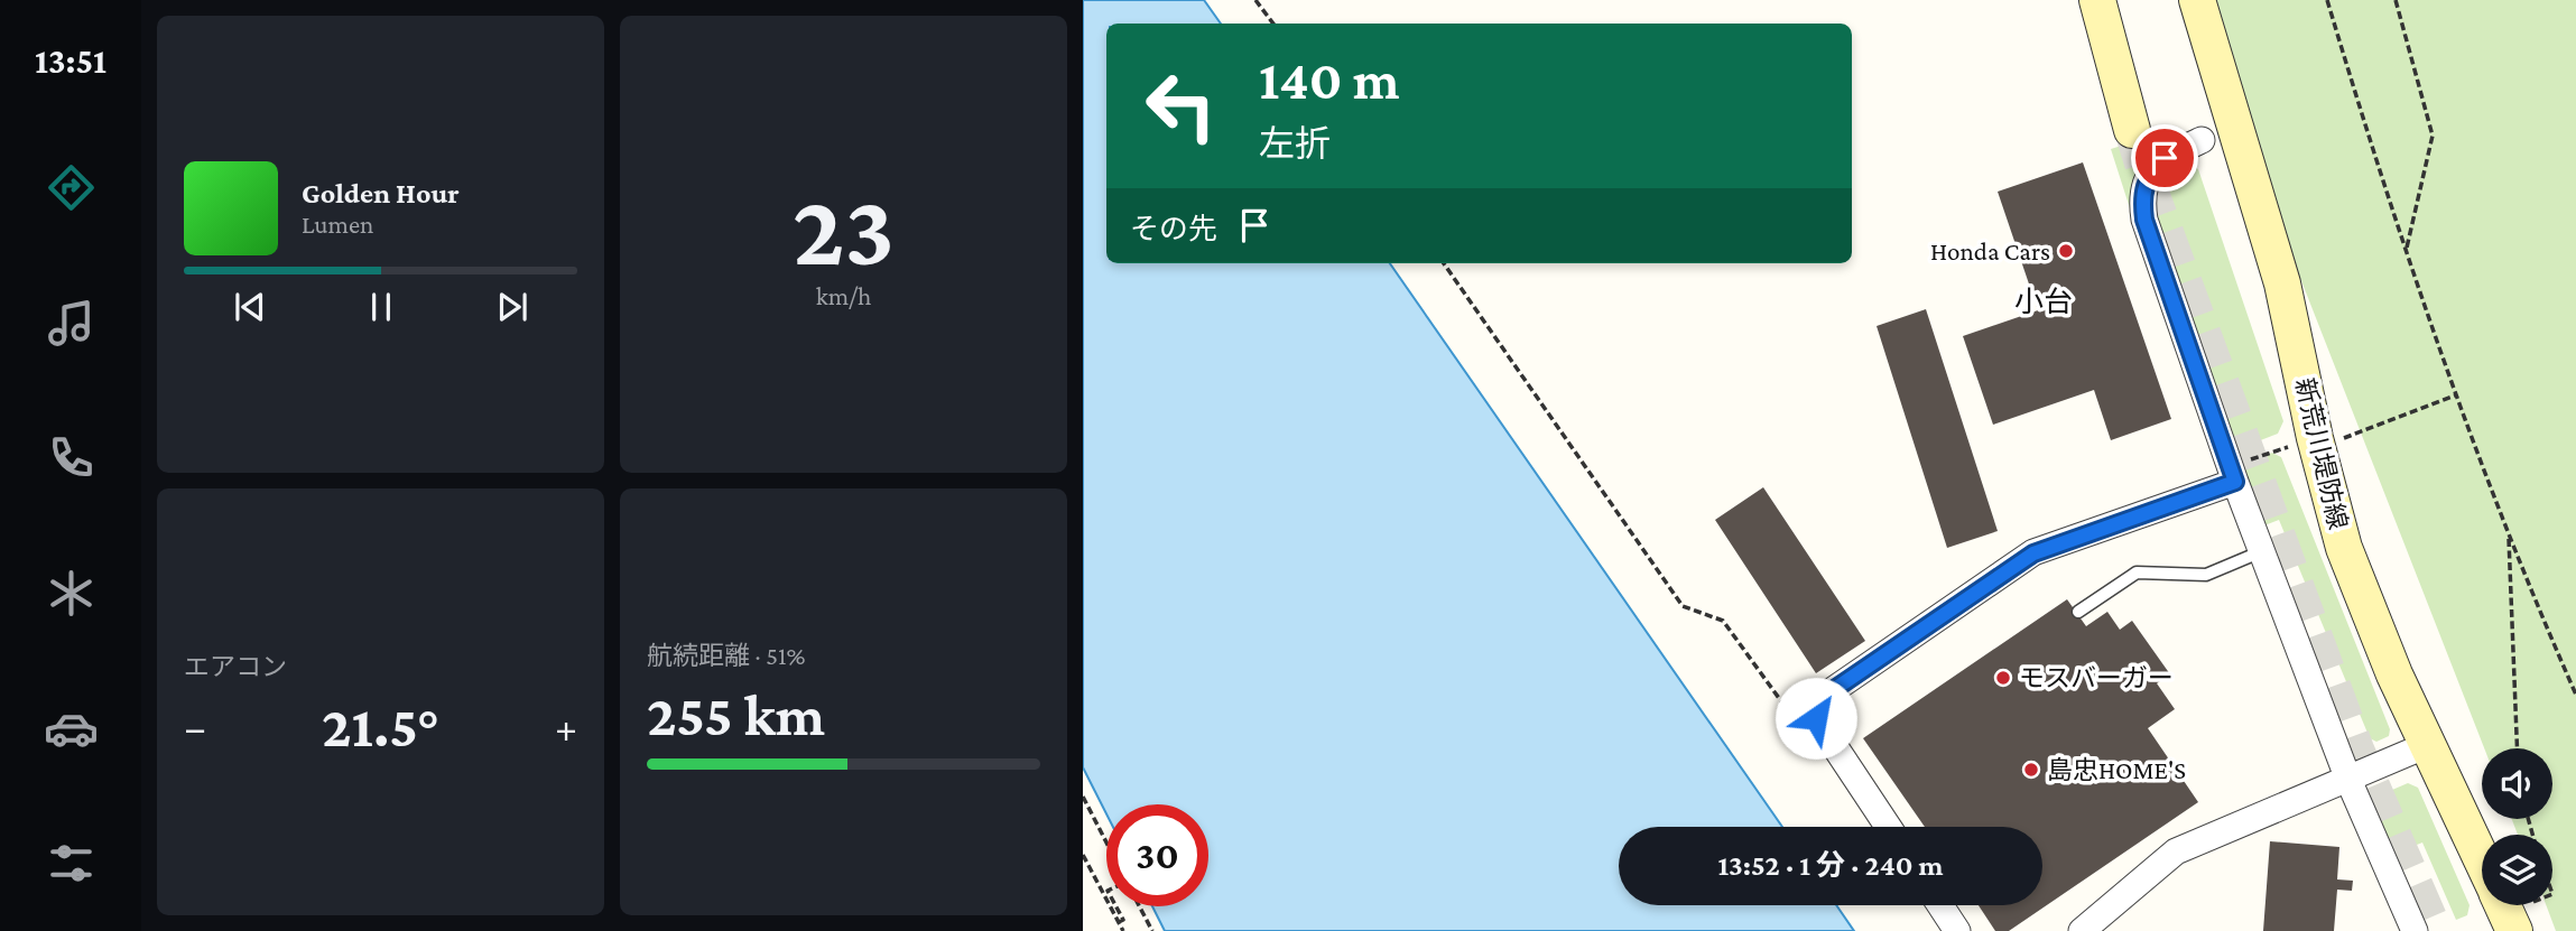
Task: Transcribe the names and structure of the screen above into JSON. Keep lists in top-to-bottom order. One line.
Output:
{"streets":{"main road":["新荒川堤防線"]},"districts":["小台"],"places":["Honda Cars","モスバーガー","島忠HOME'S"],"page":{"tabs":"13:51","tile":[["23","km/h"],"エアコン",["航続距離 · 51%","255 km"]],"turn":["140 m","左折"],"song":["Golden Hour","Lumen"],"then":"その先","heat":["−","21.5°","+"],"limit":"30","trip":"13:52 · 1 分 · 240 m"}}
